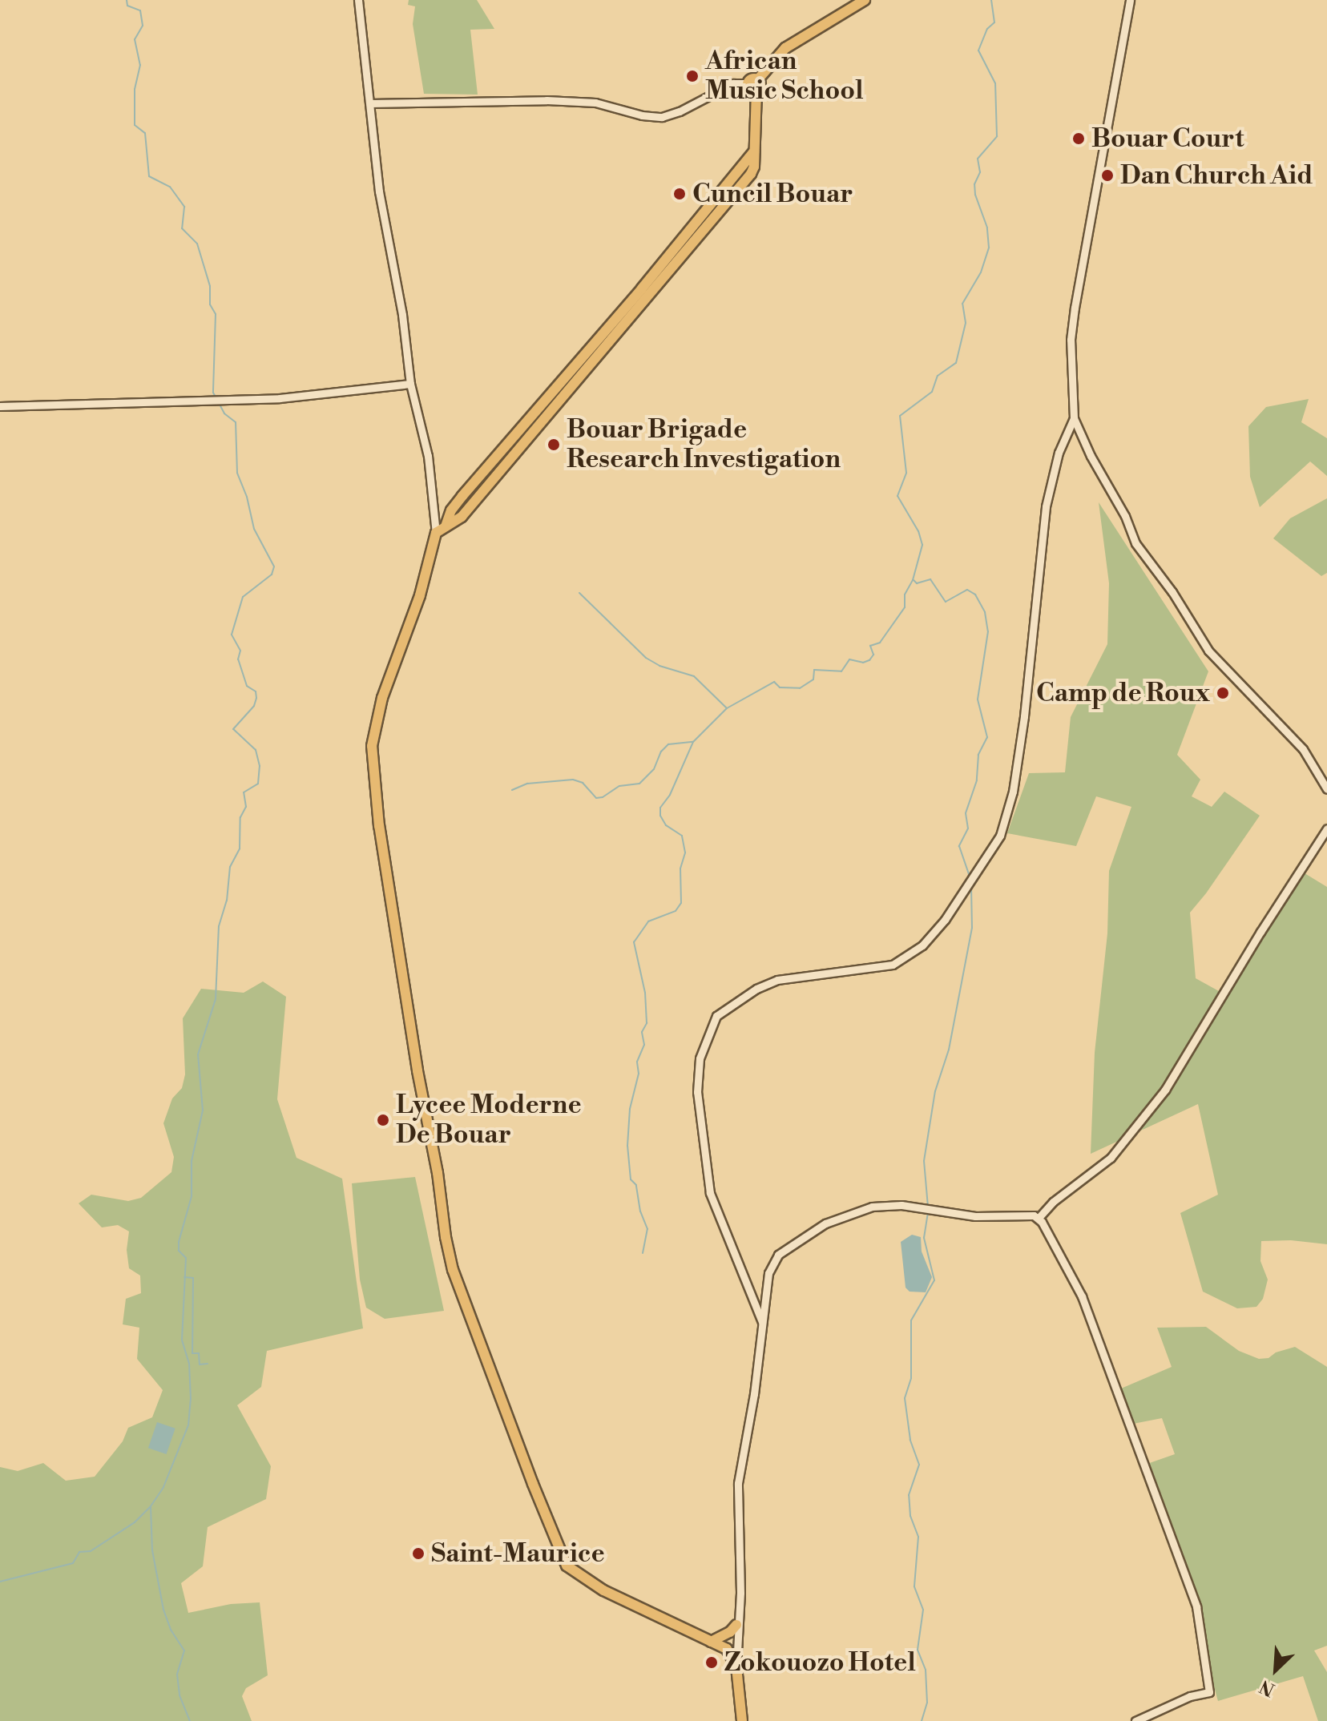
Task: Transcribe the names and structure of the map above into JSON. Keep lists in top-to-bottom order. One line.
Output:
{"places":["African Music School","Bouar Court","Dan Church Aid","Cuncil Bouar","Bouar Brigade Research Investigation","Camp de Roux","Lycee Moderne De Bouar","Saint-Maurice","Zokouozo Hotel"],"north":"bottom left"}
